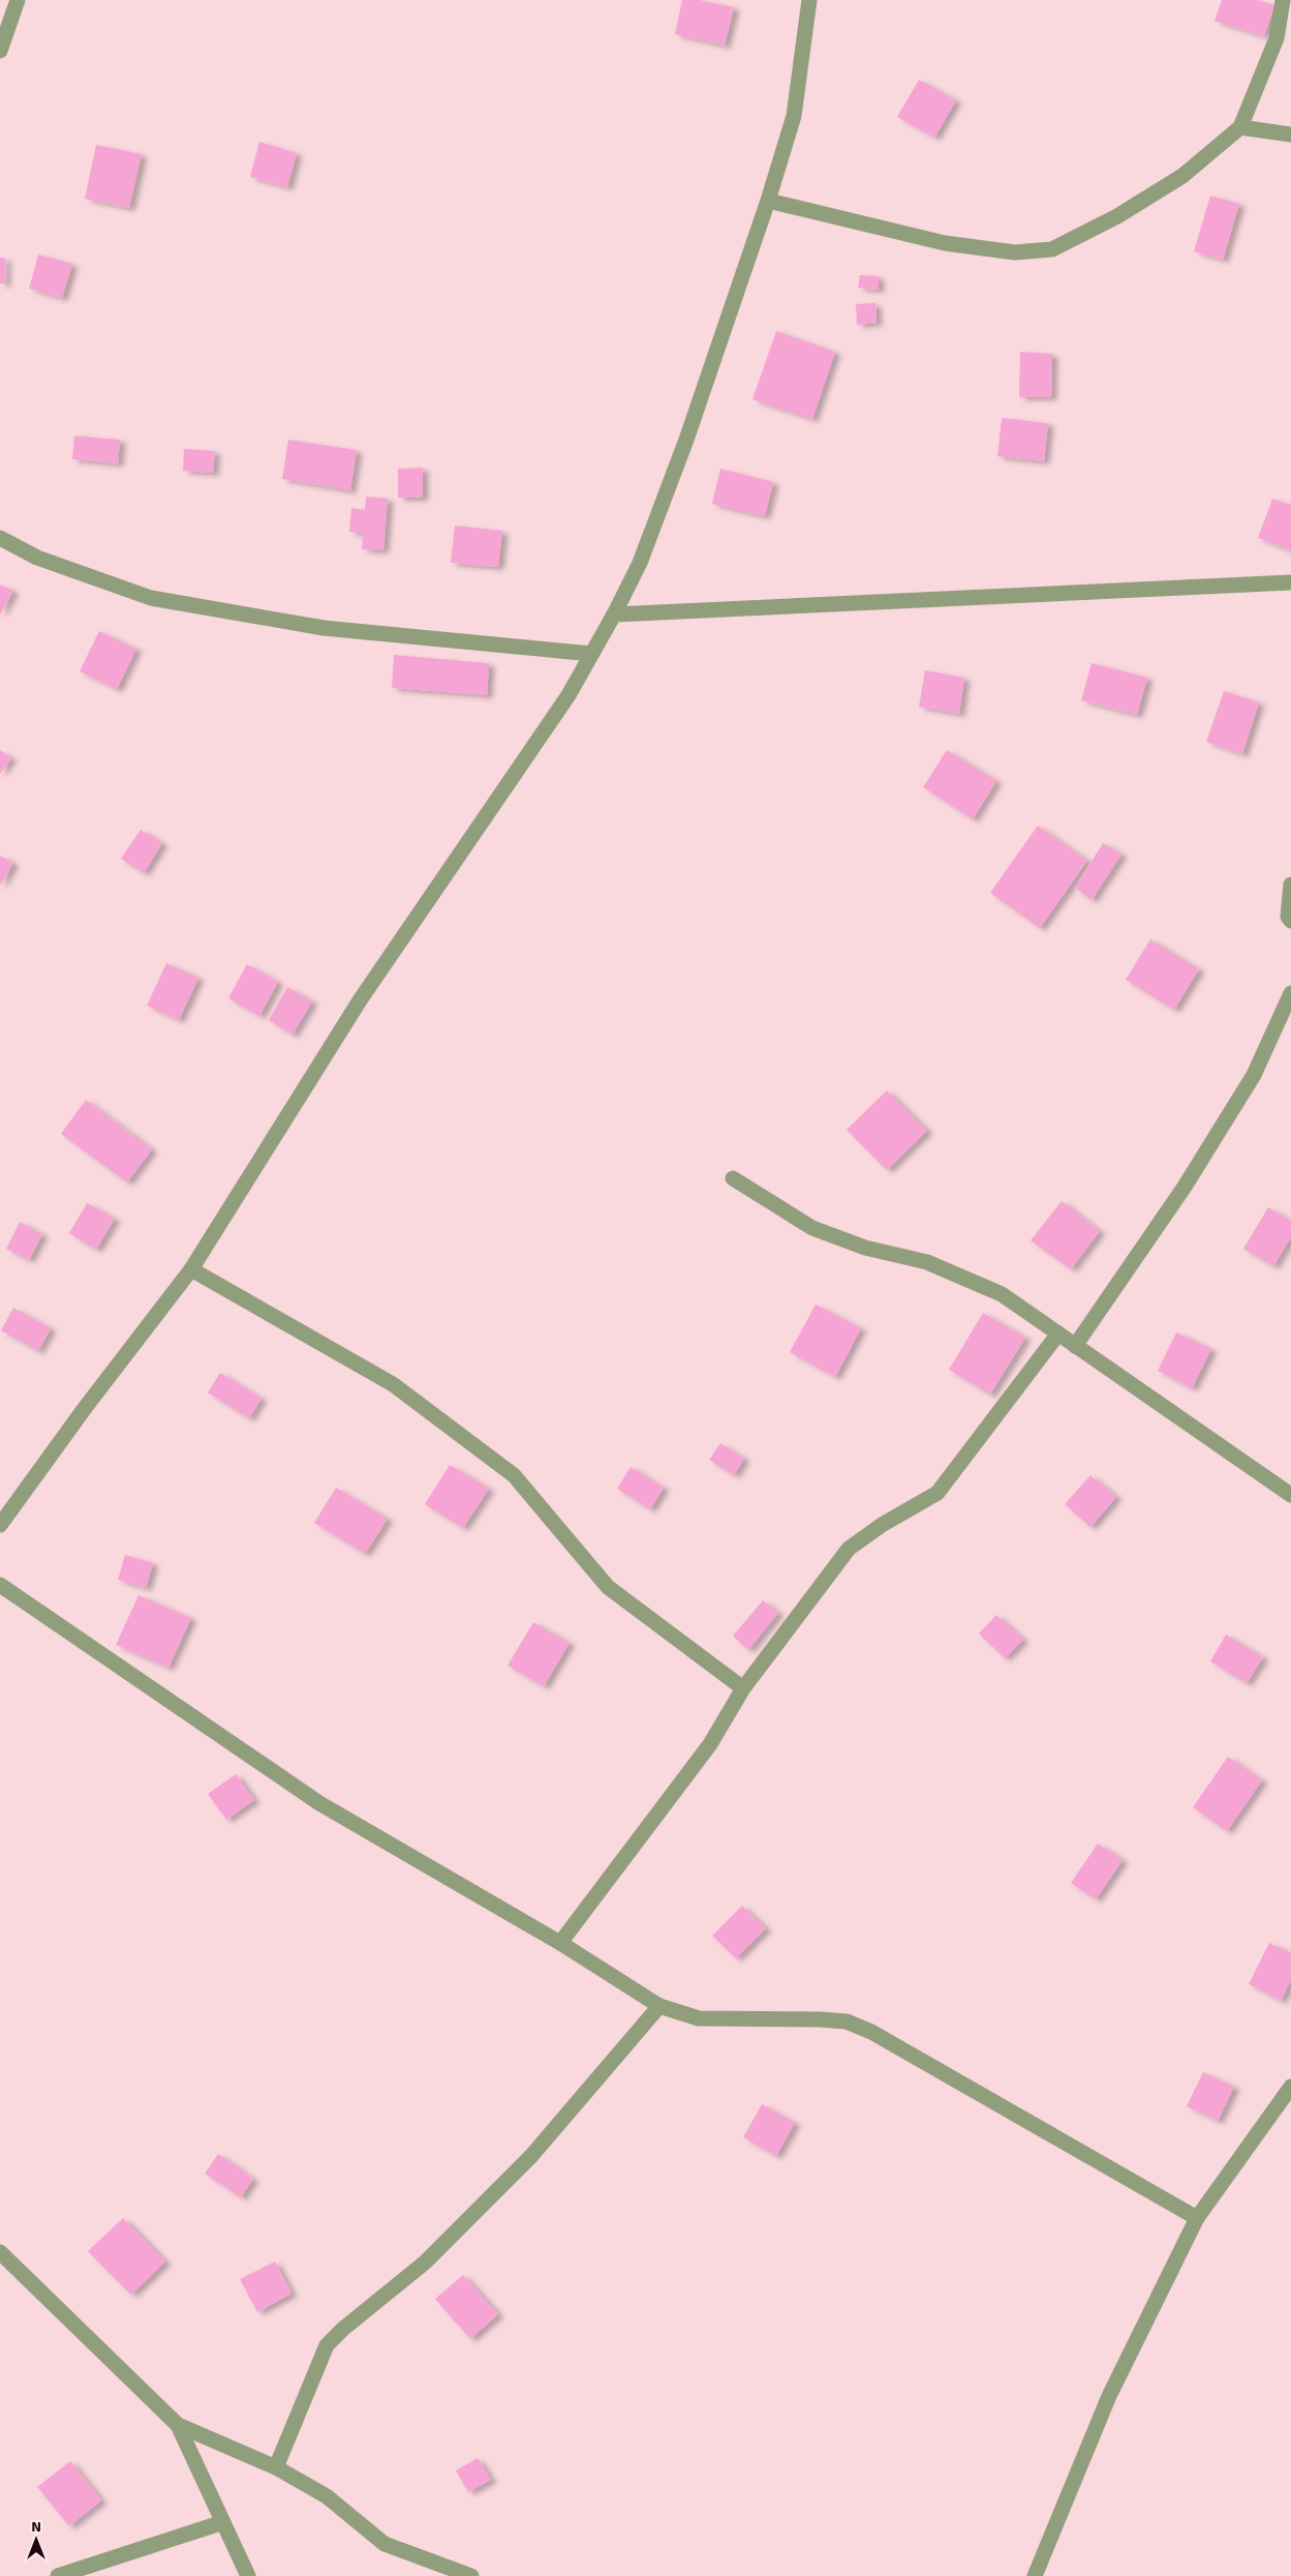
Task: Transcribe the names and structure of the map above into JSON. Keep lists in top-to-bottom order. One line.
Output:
{"north":"top"}
